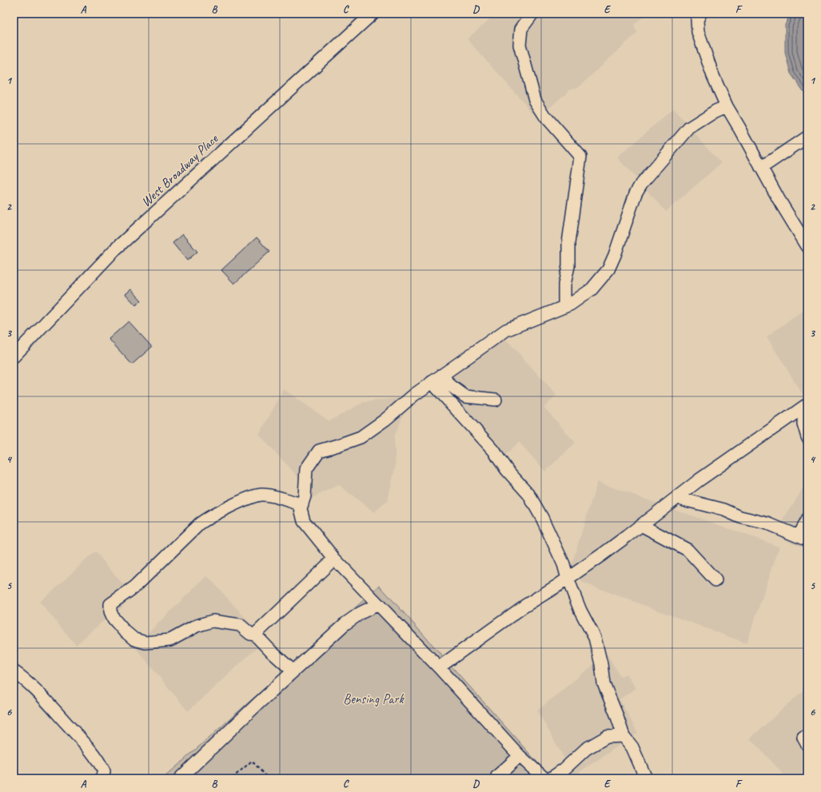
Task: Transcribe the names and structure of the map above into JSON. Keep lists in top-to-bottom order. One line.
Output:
{"streets":{"street":["West Broadway Place"]},"parks":["Bensing Park"],"grid":{"columns":["A","B","C","D","E","F"],"rows":["1","2","3","4","5","6"]}}
